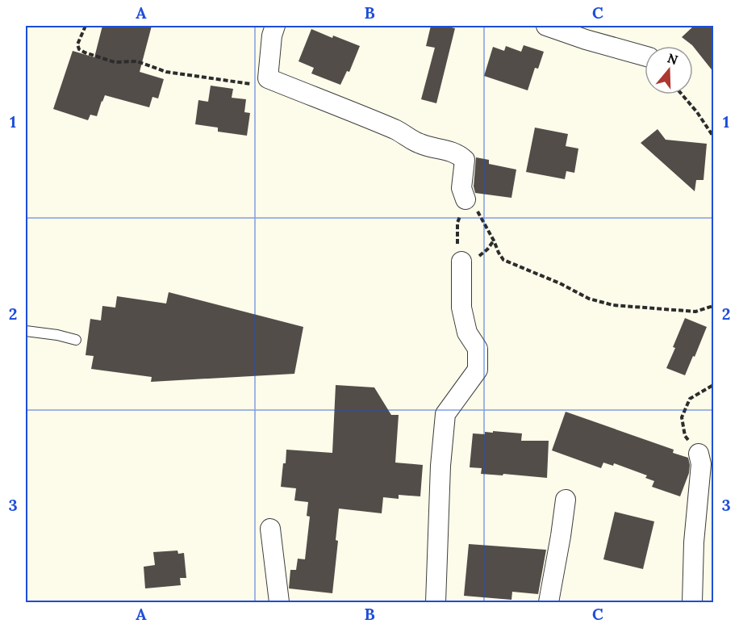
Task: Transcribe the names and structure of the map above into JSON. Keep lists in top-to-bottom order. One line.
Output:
{"north":"top","grid":{"columns":["A","B","C"],"rows":["1","2","3"]}}
